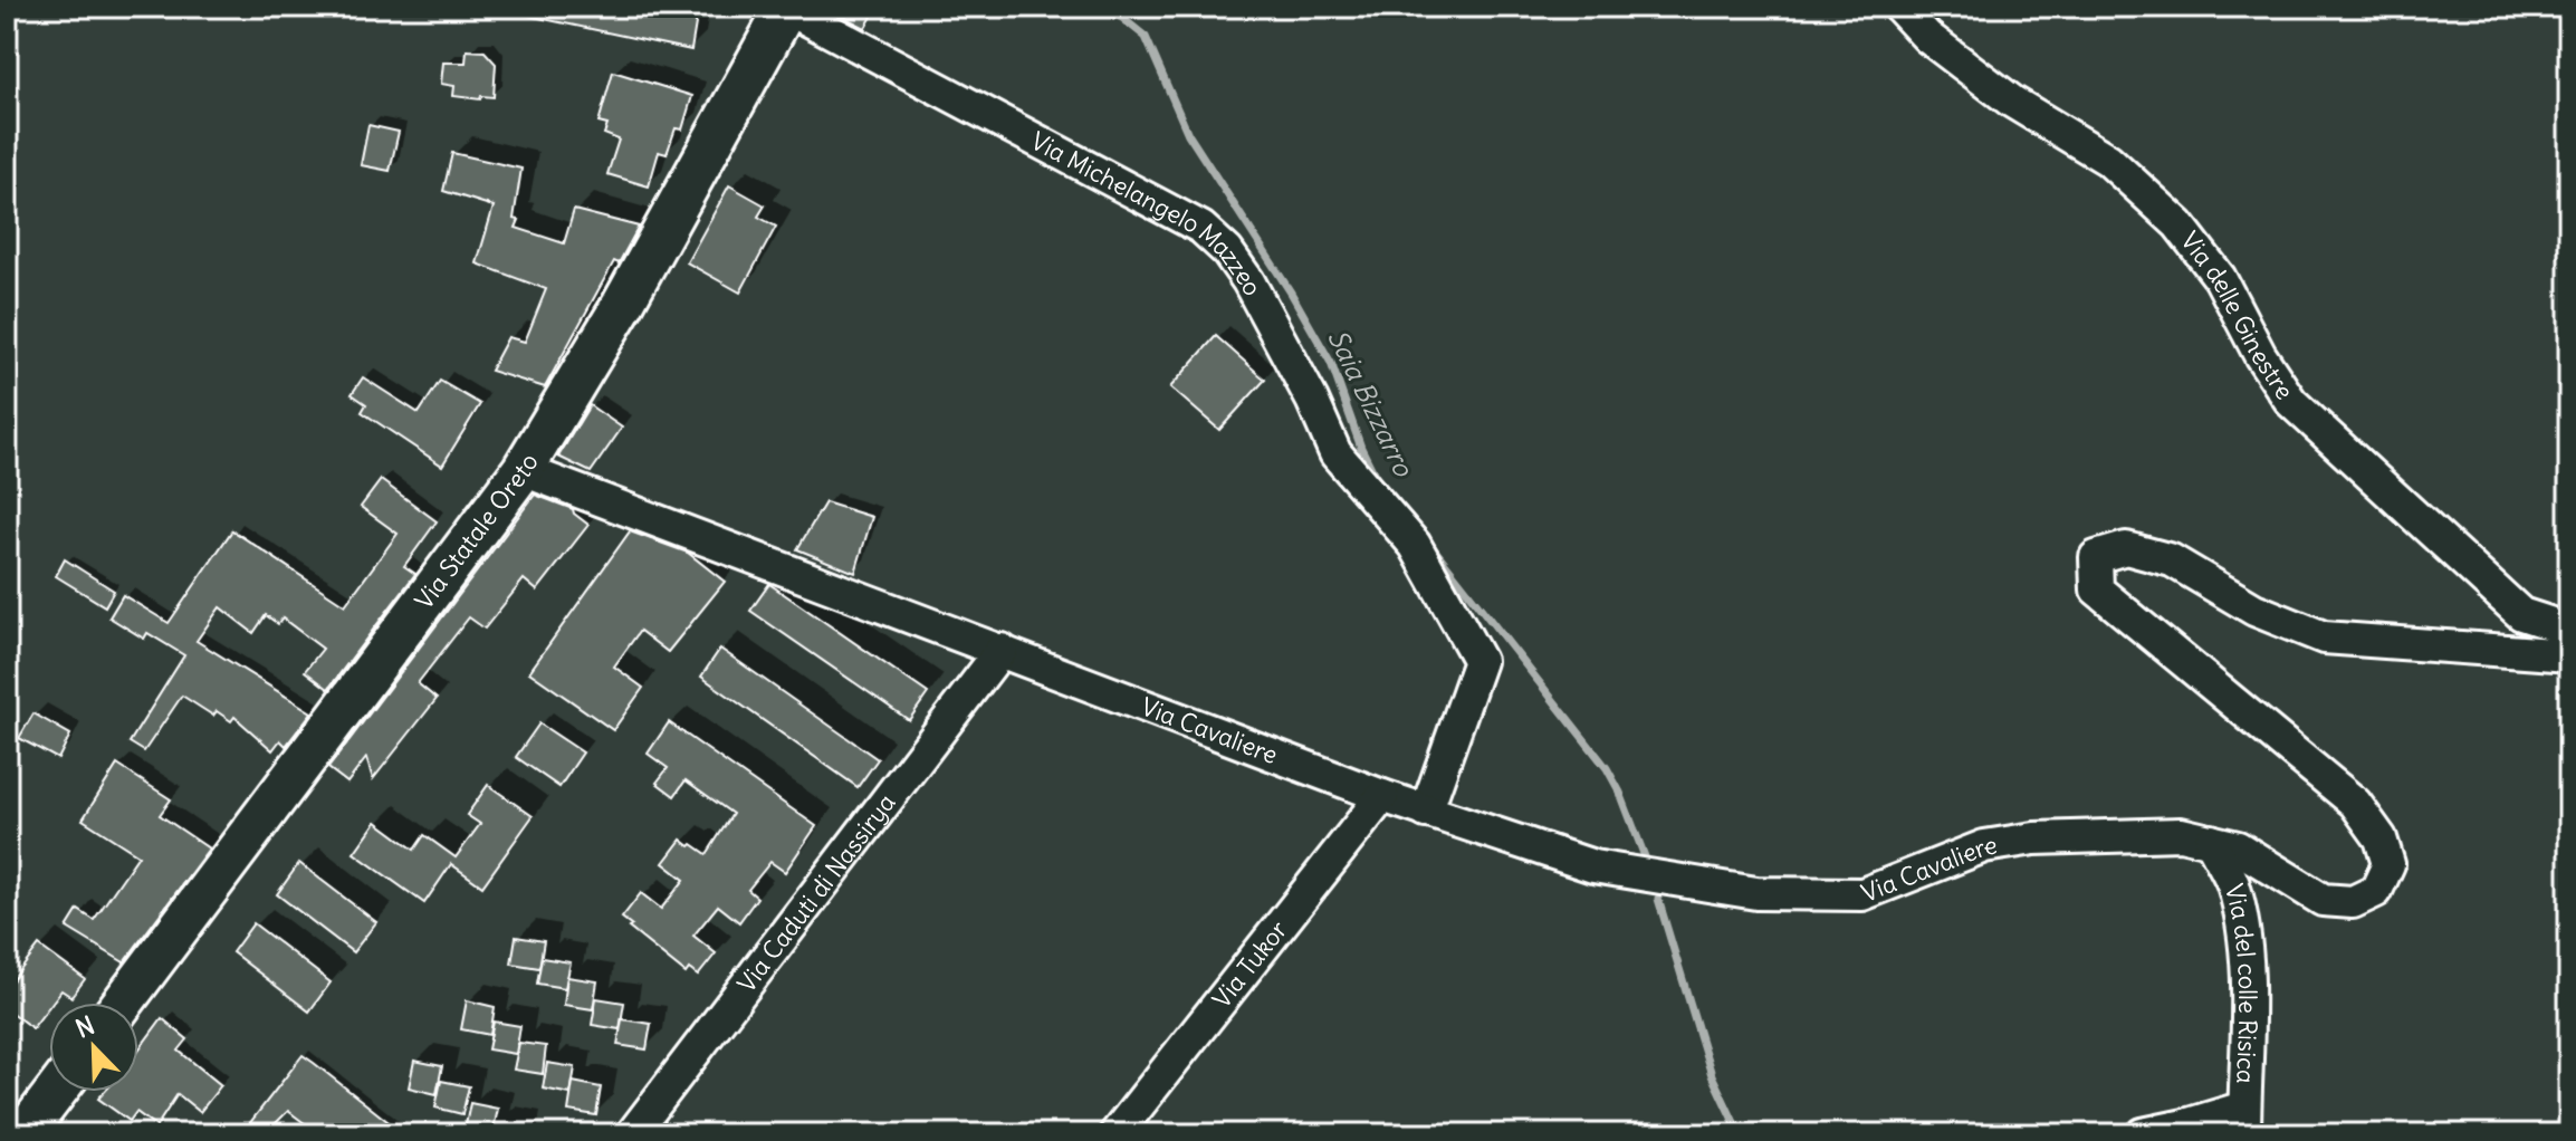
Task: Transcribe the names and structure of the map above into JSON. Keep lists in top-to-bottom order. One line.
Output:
{"streets":{"main road":["Via Statale Oreto"],"street":["Via Michelangelo Mazzeo","Via delle Ginestre","Via Cavaliere","Via Caduti di Nassirya","Via Tukor","Via del colle Risica"]},"crossings":[["Via Michelangelo Mazzeo","Via Statale Oreto"],["Via Michelangelo Mazzeo","Via Cavaliere"],["Via Statale Oreto","Via Cavaliere"],["Via Cavaliere","Via Caduti di Nassirya"],["Via Cavaliere","Via Tukor"],["Via Cavaliere","Via del colle Risica"]],"water":["Saia Bizzarro"],"north":"top left"}
